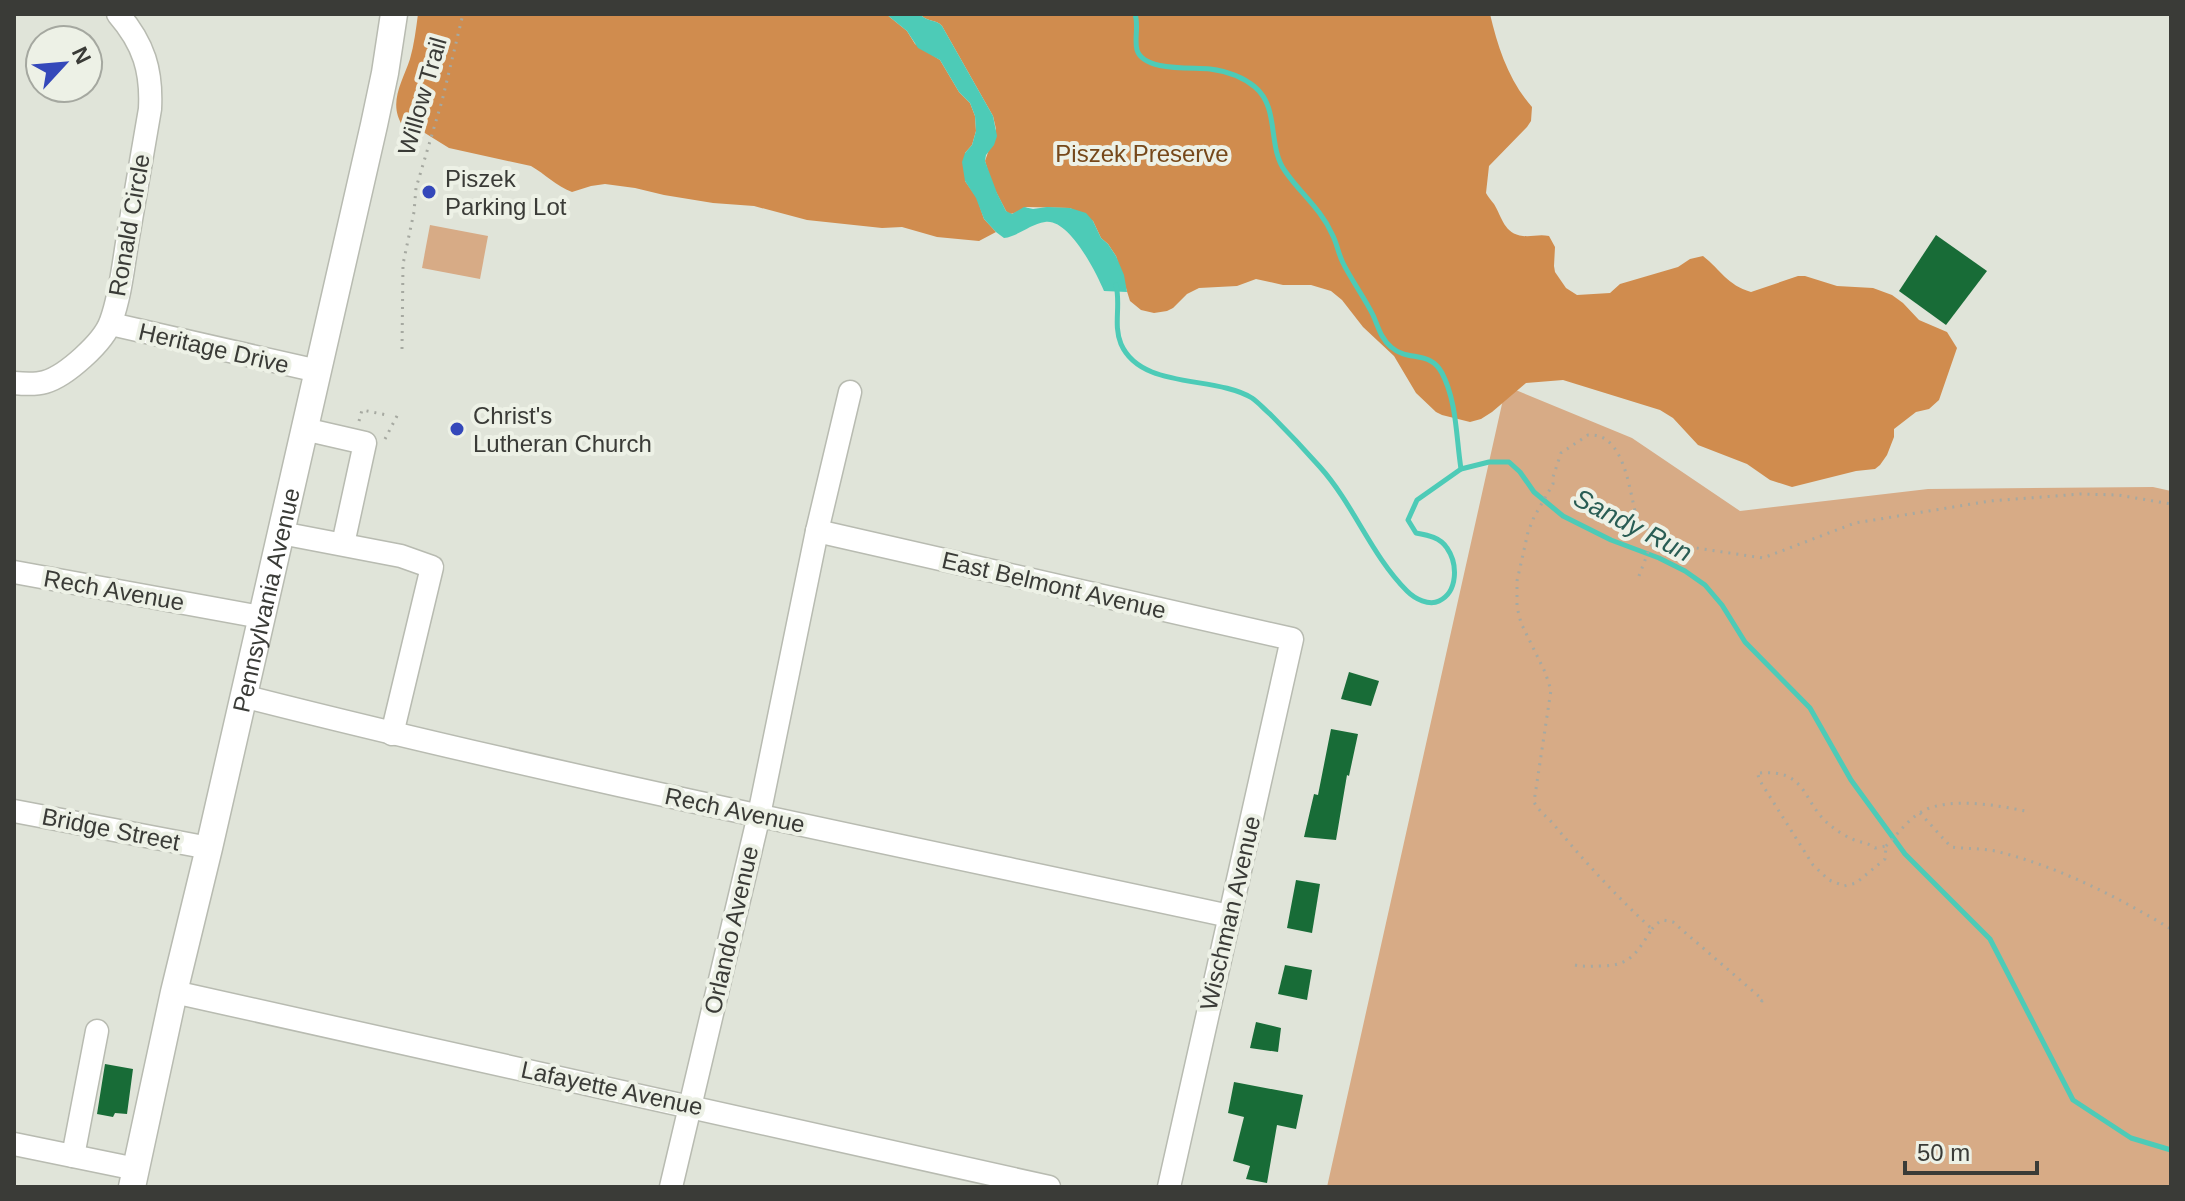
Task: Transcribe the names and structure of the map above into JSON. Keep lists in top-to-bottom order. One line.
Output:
{"streets":{"main road":["Pennsylvania Avenue"],"street":["Ronald Circle","Heritage Drive","East Belmont Avenue","Rech Avenue","Bridge Street","Wischman Avenue","Orlando Avenue","Lafayette Avenue"],"path":["Willow Trail"]},"crossings":[["Ronald Circle","Heritage Drive"],["Heritage Drive","Pennsylvania Avenue"],["East Belmont Avenue","Wischman Avenue"],["East Belmont Avenue","Orlando Avenue"],["Rech Avenue","Pennsylvania Avenue"],["Rech Avenue","Wischman Avenue"],["Rech Avenue","Orlando Avenue"],["Pennsylvania Avenue","Bridge Street"],["Pennsylvania Avenue","Lafayette Avenue"],["Orlando Avenue","Lafayette Avenue"]],"water":["Sandy Run"],"parks":["Piszek Preserve"],"places":["Piszek Parking Lot","Christ's Lutheran Church"],"scale_bar":"50 m","north":"top right"}
